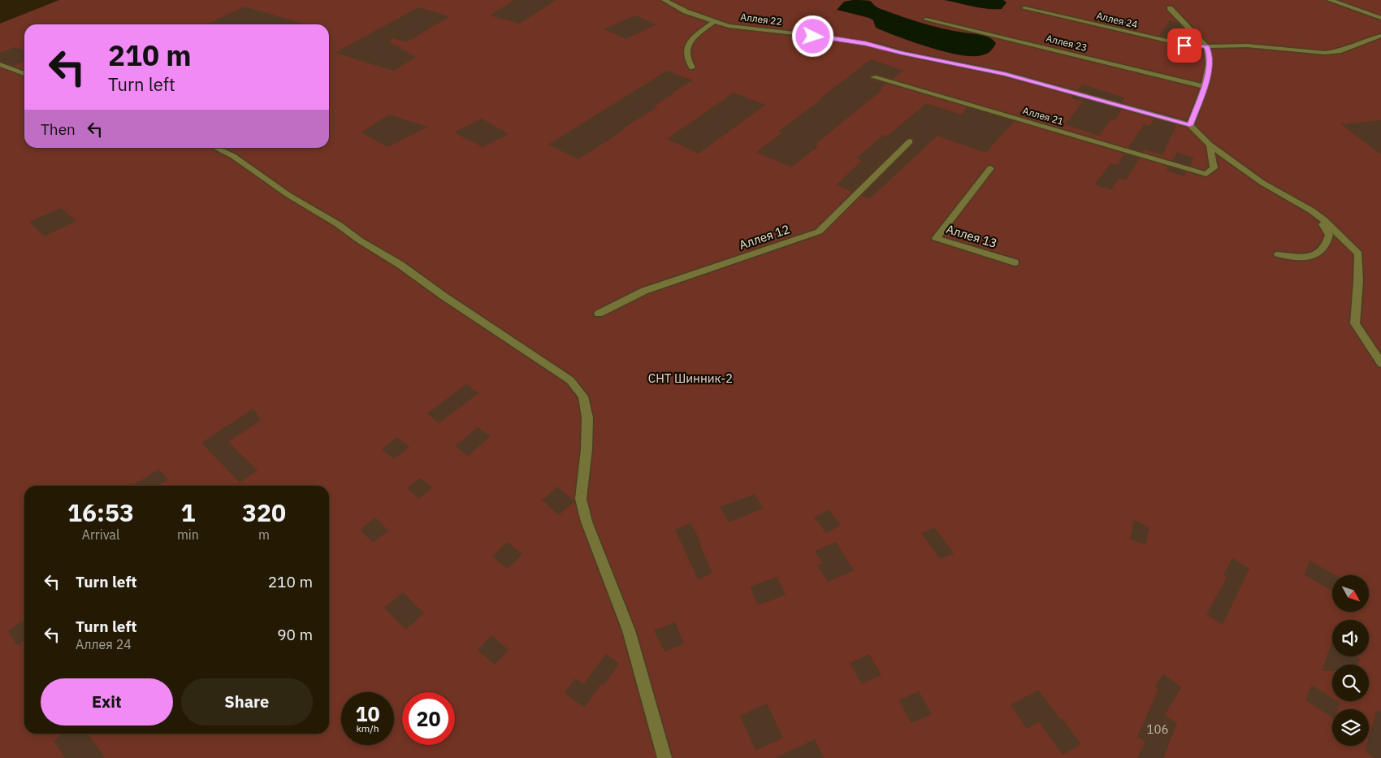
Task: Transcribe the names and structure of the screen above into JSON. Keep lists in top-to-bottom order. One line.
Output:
{"streets":{"street":["Аллея 22","Аллея 24","Аллея 23","Аллея 21","Аллея 13","Аллея 12"]},"parks":["СНТ Шинник-2"],"house_numbers":["106"],"north":"bottom right","page":{"turn":["210 m","Turn left"],"then":"Then","eta":["16:53","Arrival","1","min","320","m"],"list":[{"name":"Turn left","value":"210 m"},{"name":"Turn left","note":"Аллея 24","value":"90 m"}],"buttons":["Exit","Share"],"speed":"10 km/h","limit":"20"}}
